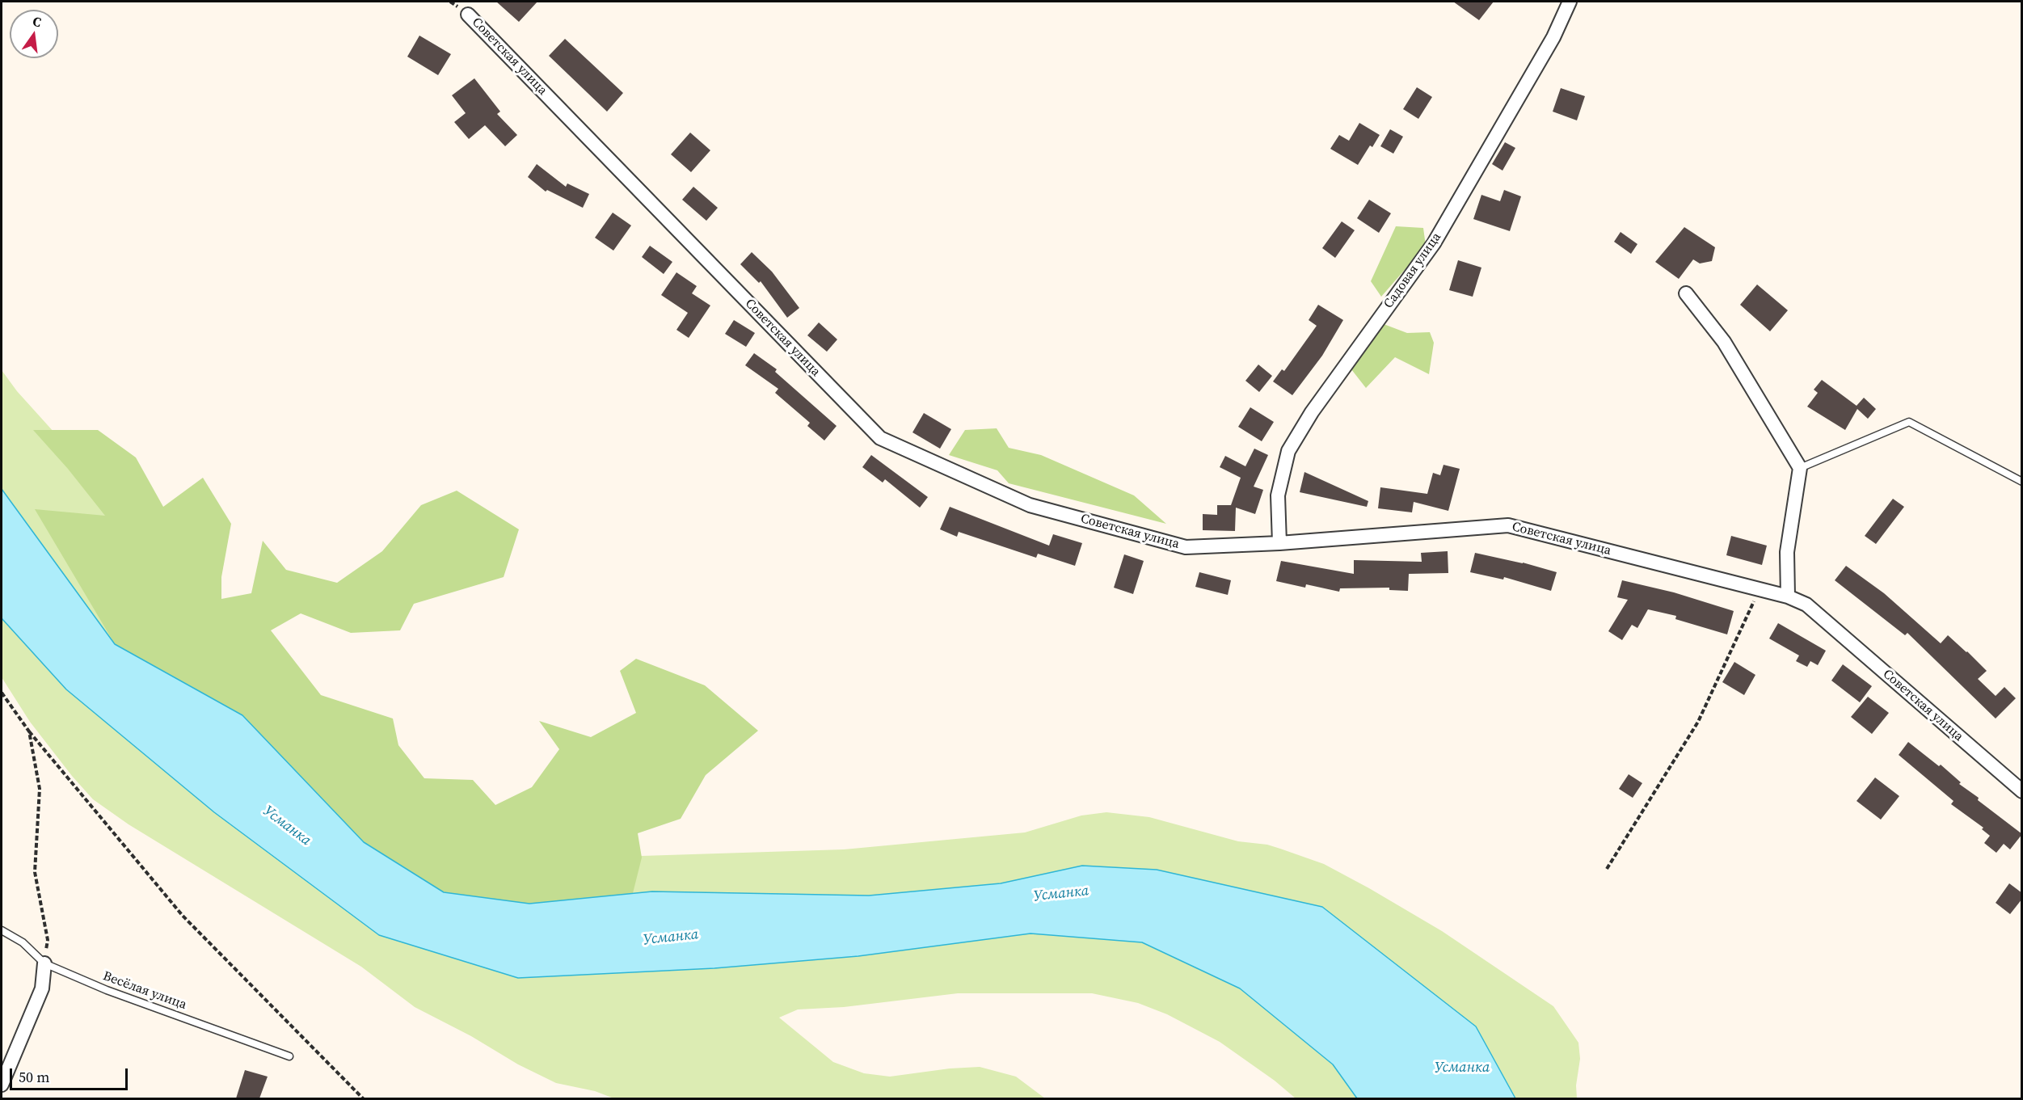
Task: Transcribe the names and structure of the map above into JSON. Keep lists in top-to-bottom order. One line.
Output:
{"streets":{"street":["Советская улица","Садовая улица"],"lane":["Весёлая улица"]},"crossings":[["Советская улица","Садовая улица"]],"water":["Усманка"],"scale_bar":"50 m","north":"top"}
